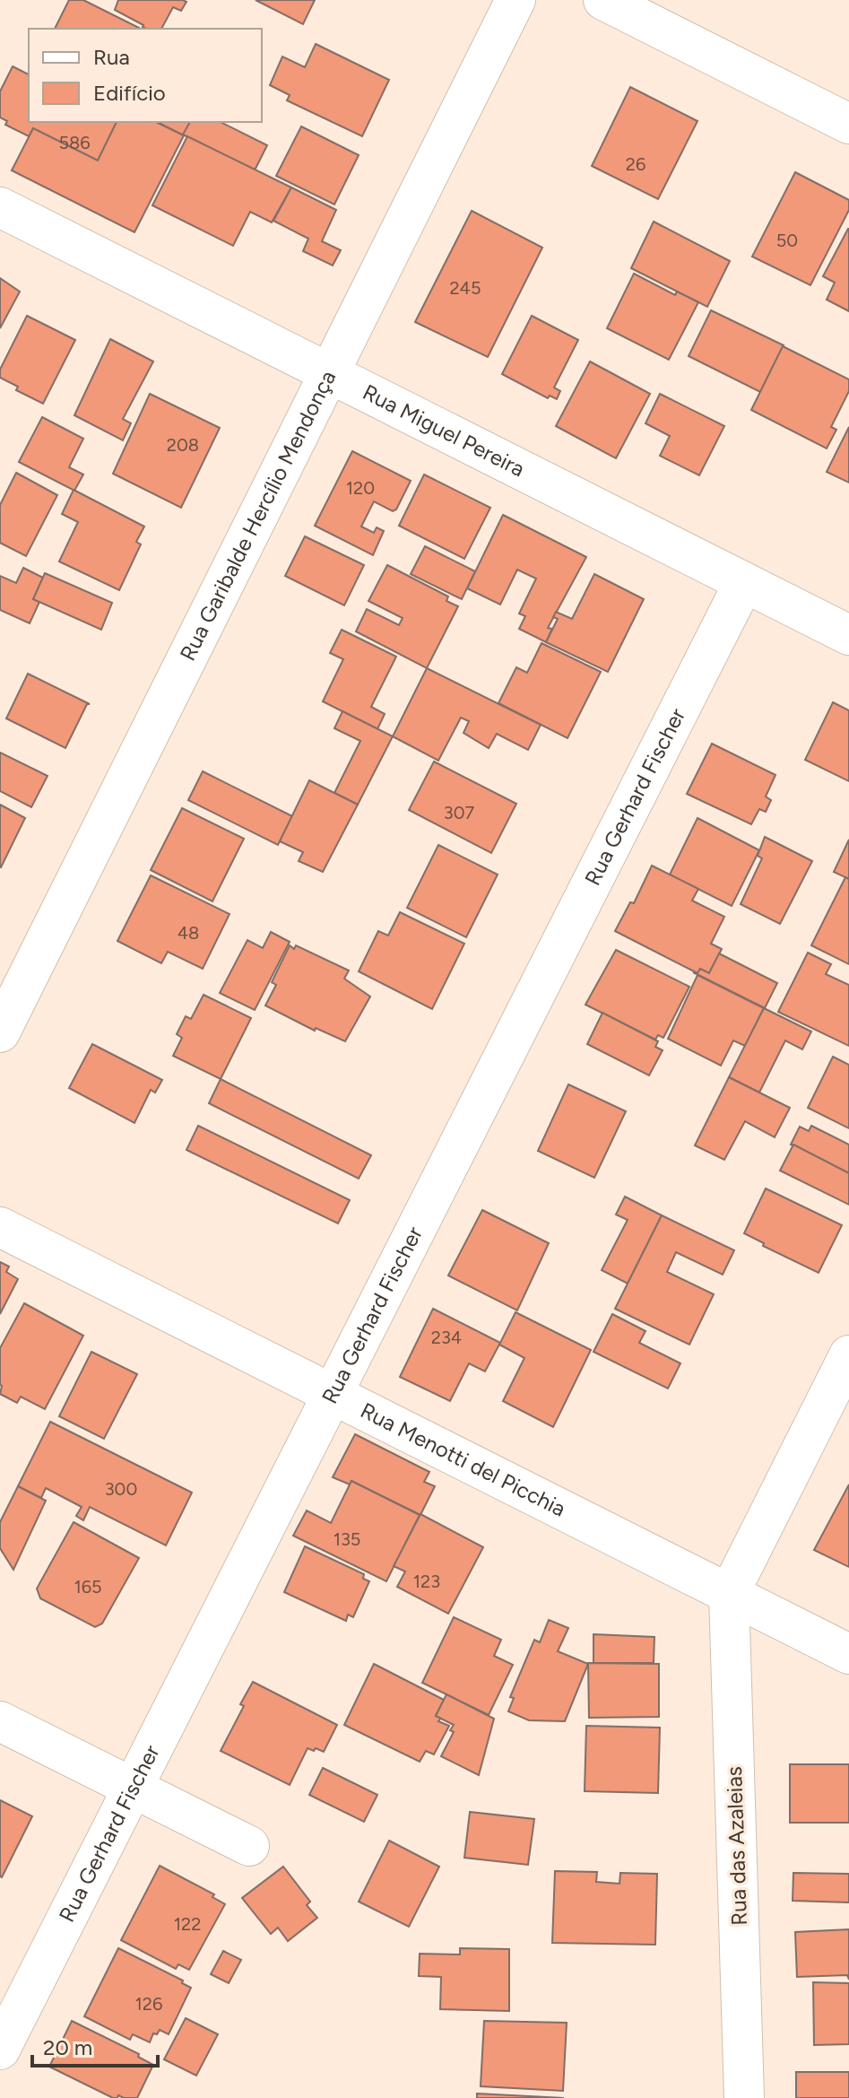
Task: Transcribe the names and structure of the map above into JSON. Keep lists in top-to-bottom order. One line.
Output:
{"streets":{"street":["Rua Miguel Pereira","Rua Garibalde Hercílio Mendonça","Rua Gerhard Fischer","Rua Menotti del Picchia","Rua das Azaleias"]},"crossings":[["Rua Miguel Pereira","Rua Garibalde Hercílio Mendonça"],["Rua Miguel Pereira","Rua Gerhard Fischer"],["Rua Gerhard Fischer","Rua Menotti del Picchia"],["Rua Menotti del Picchia","Rua das Azaleias"]],"house_numbers":["586","26","50","245","208","120","307","48","234","300","135","123","165","122","126"],"legend":["Rua","Edifício"],"scale_bar":"20 m"}
